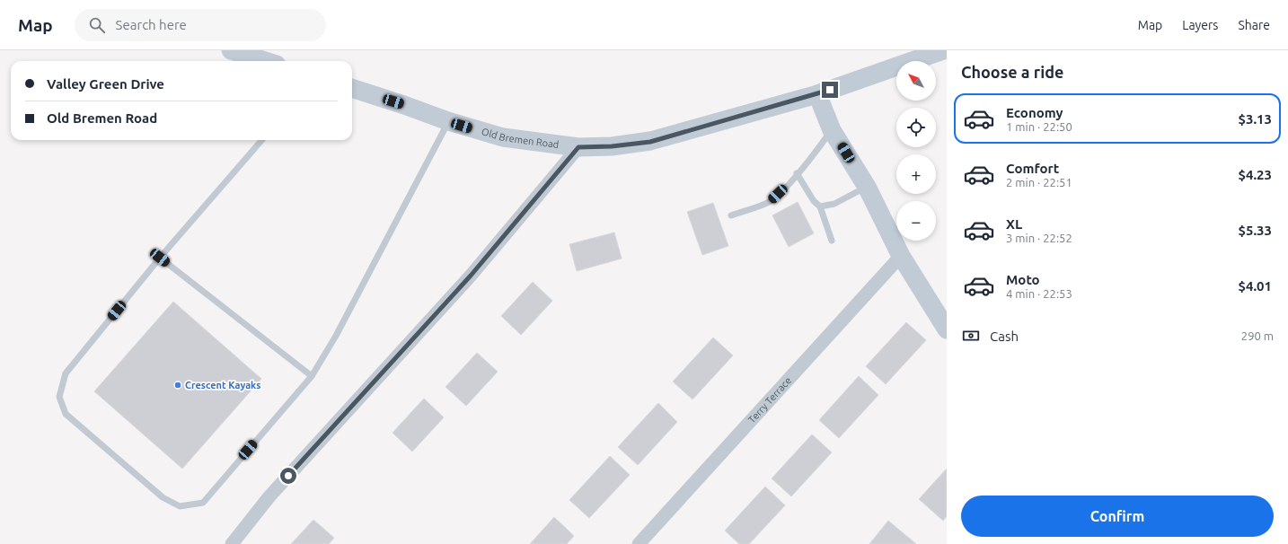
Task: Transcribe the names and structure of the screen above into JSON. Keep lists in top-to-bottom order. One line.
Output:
{"streets":{"street":["Old Bremen Road","Terry Terrace"]},"places":["Crescent Kayaks"],"north":"top left","page":{"header":"Map","search":"Search here","nav":["Map","Layers","Share"],"heading":"Choose a ride","map_buttons":["+","−"],"banner":["Valley Green Drive","Old Bremen Road"],"list":[{"name":"Economy","note":"1 min · 22:50","value":"$3.13"},{"name":"Comfort","note":"2 min · 22:51","value":"$4.23"},{"name":"XL","note":"3 min · 22:52","value":"$5.33"},{"name":"Moto","note":"4 min · 22:53","value":"$4.01"}],"pay":["Cash","290 m"],"buttons":"Confirm"}}
